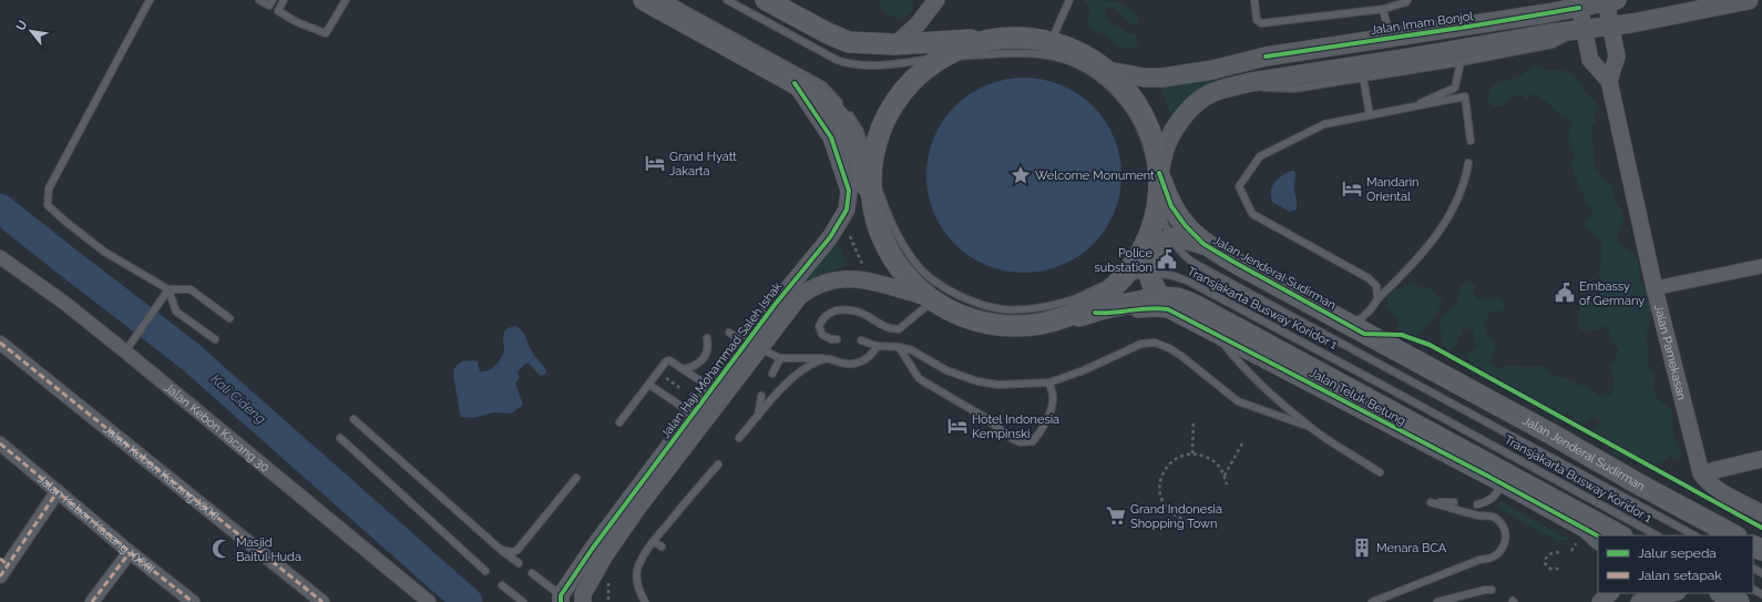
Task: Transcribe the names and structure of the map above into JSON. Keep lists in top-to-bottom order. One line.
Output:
{"streets":{"main road":["Jalan Imam Bonjol","Jalan Jenderal Sudirman"],"street":["Jalan Pamekasan","Jalan Haji Mohammad Saleh Ishak","Jalan Teluk Betung","Jalan Kebon Kacang 30","Jalan Kebon Kacang XXXI","Jalan Kebon Kacang XXXII"],"lane":["Transjakarta Busway Koridor 1"]},"crossings":[["Jalan Imam Bonjol","Jalan Pamekasan"]],"water":["Kali Cideng"],"places":{"hotel":["Grand Hyatt Jakarta","Mandarin Oriental","Hotel Indonesia Kempinski"],"place":["Welcome Monument"],"public building":["Police substation","Embassy of Germany"],"supermarket":["Grand Indonesia Shopping Town"],"building":["Menara BCA"],"mosque":["Masjid Baitul Huda"]},"legend":["Jalur sepeda","Jalan setapak"],"north":"top left"}
